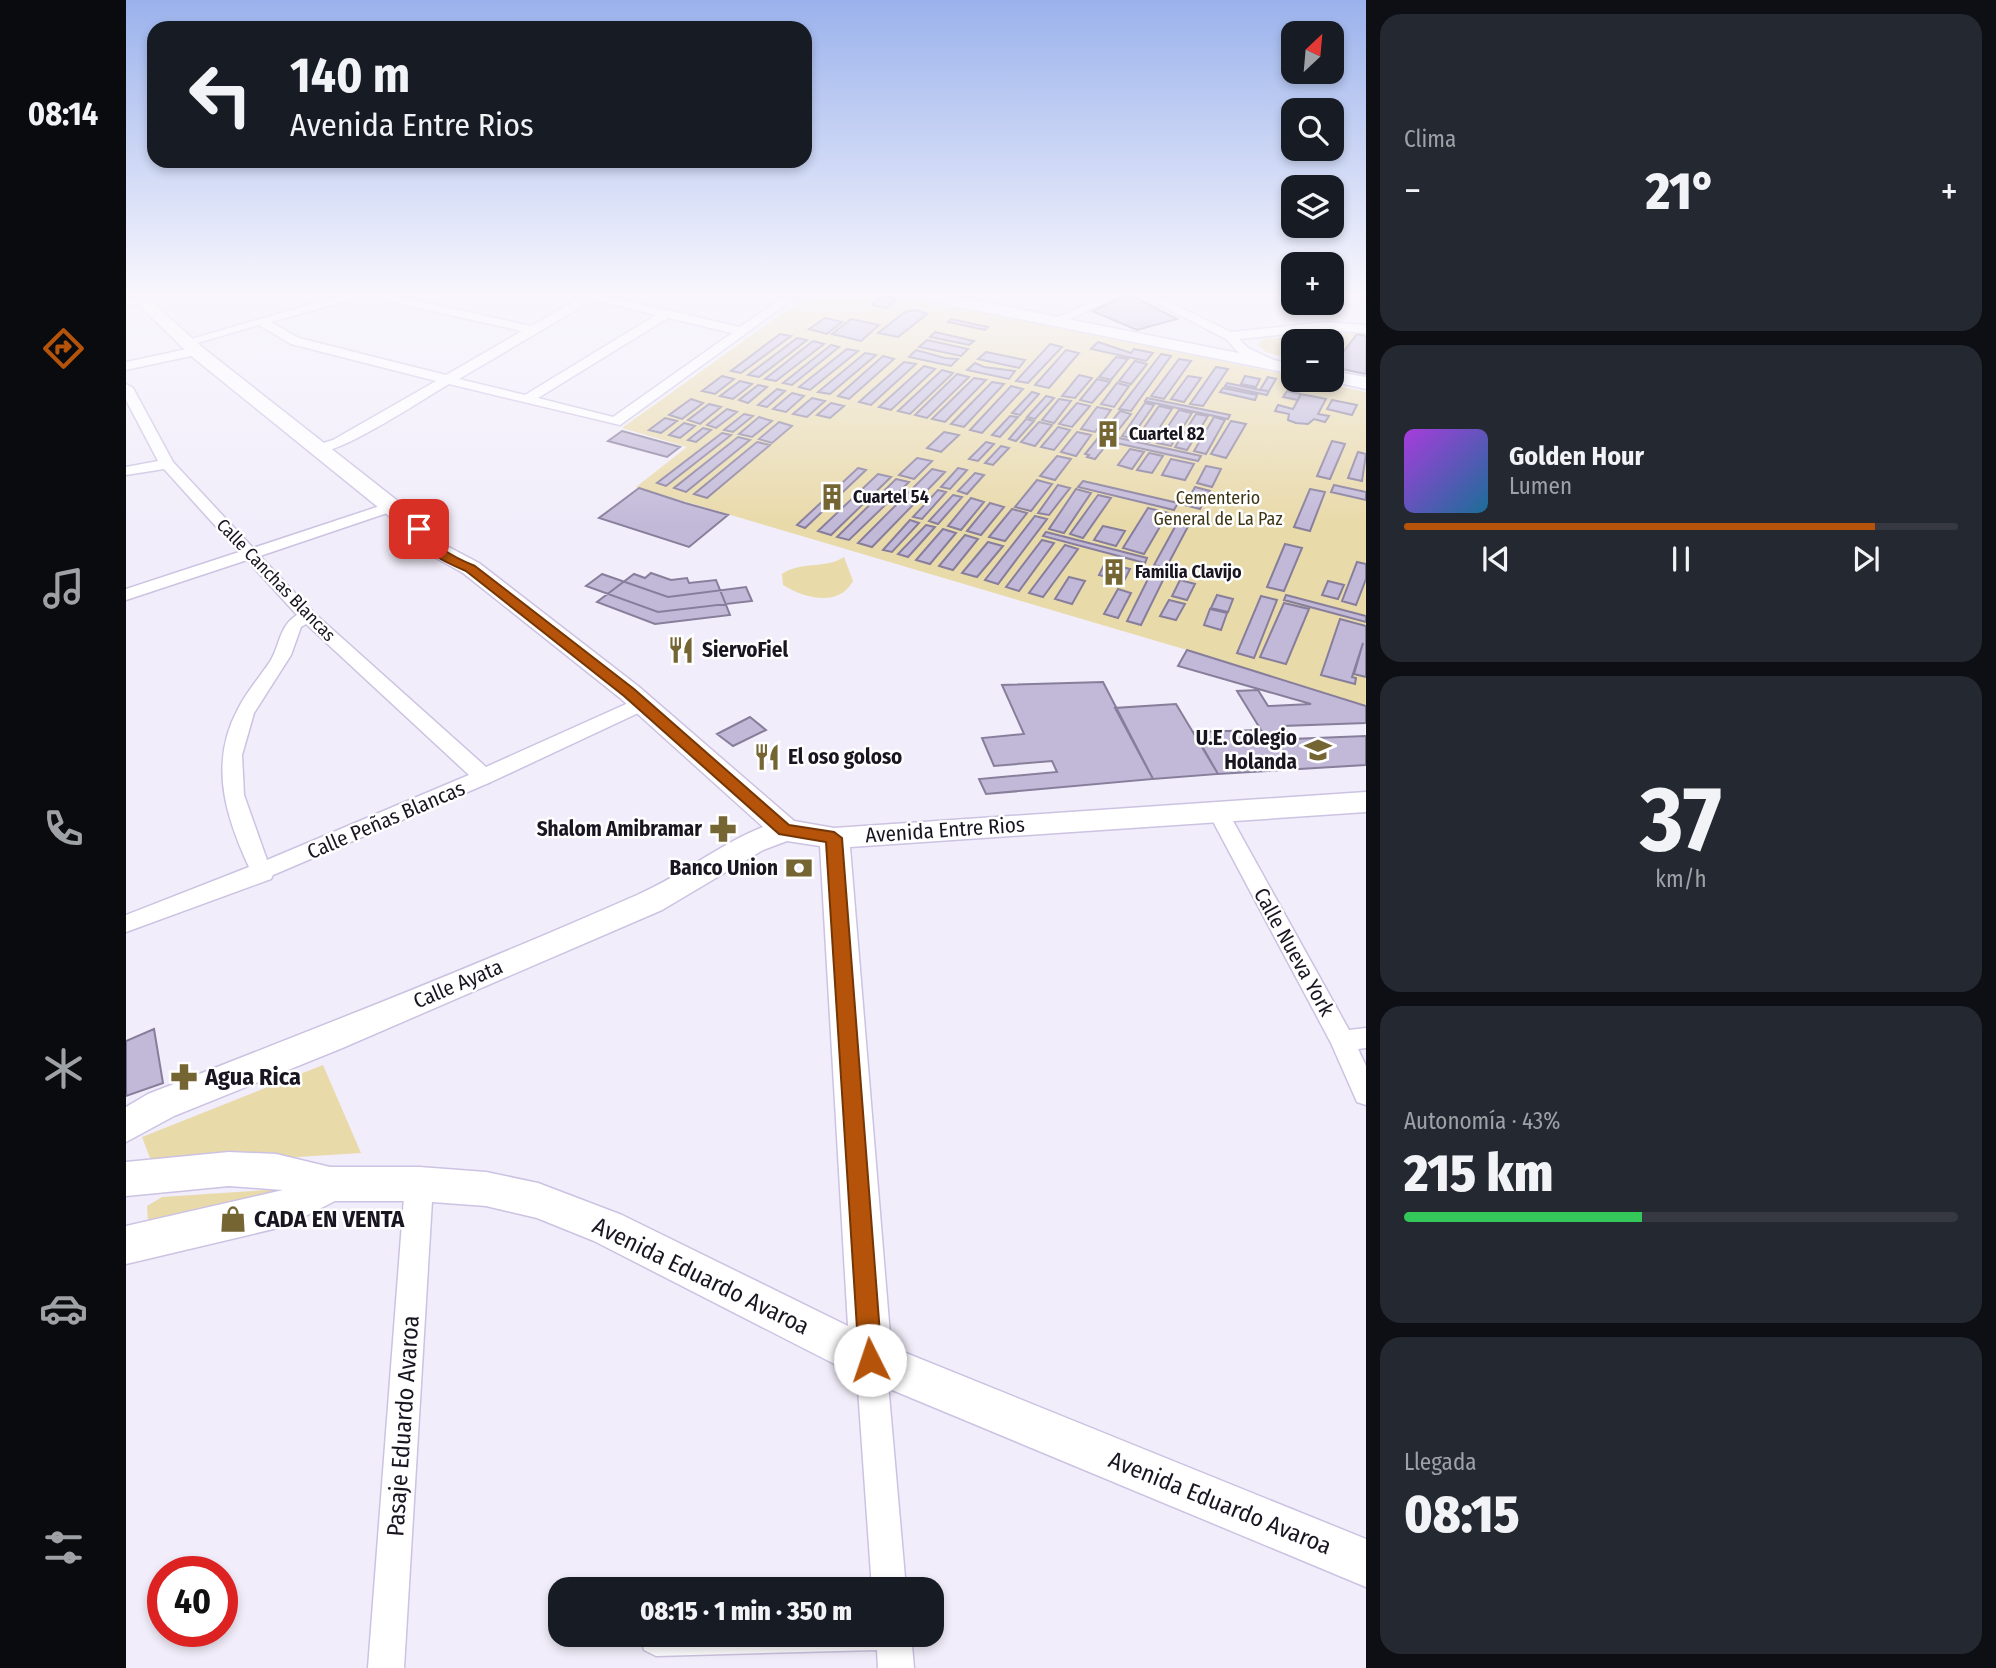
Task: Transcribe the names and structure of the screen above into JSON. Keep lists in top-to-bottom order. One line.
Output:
{"streets":{"main road":["Avenida Entre Rios","Calle Ayata","Avenida Eduardo Avaroa"],"street":["Calle Canchas Blancas","Calle Peñas Blancas","Calle Nueva York","Pasaje Eduardo Avaroa"]},"crossings":[["Calle Canchas Blancas","Calle Peñas Blancas"],["Avenida Entre Rios","Calle Nueva York"],["Avenida Entre Rios","Calle Ayata"],["Avenida Eduardo Avaroa","Pasaje Eduardo Avaroa"]],"parks":["Cementerio General de La Paz"],"places":{"building":["Cuartel 82","Cuartel 54","Familia Clavijo"],"restaurant":["SiervoFiel","El oso goloso"],"school or university":["U.E. Colegio Holanda"],"pharmacy":["Shalom Amibramar","Agua Rica"],"bank":["Banco Union"],"shop":["CADA EN VENTA"]},"north":"top right","page":{"tabs":"08:14","tile":["Clima",["37","km/h"],["Autonomía · 43%","215 km"],["Llegada","08:15"]],"map_buttons":["+","−"],"turn":["140 m","Avenida Entre Rios"],"heat":["−","21°","+"],"song":["Golden Hour","Lumen"],"limit":"40","trip":"08:15 · 1 min · 350 m"}}
